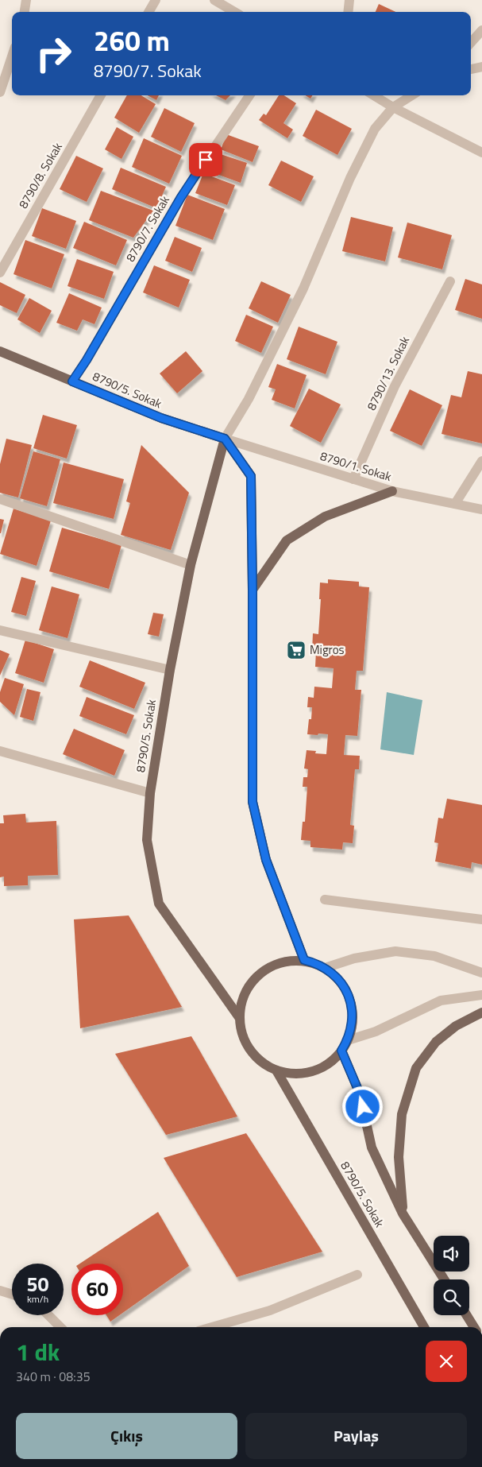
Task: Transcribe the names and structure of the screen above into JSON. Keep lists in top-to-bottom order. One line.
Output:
{"streets":{"main road":["8790/5. Sokak"],"street":["8790/8. Sokak","8790/7. Sokak","8790/13. Sokak","8790/1. Sokak"]},"crossings":[["8790/7. Sokak","8790/5. Sokak"],["8790/13. Sokak","8790/1. Sokak"],["8790/5. Sokak","8790/1. Sokak"]],"places":{"supermarket":["Migros"]},"page":{"turn":["260 m","8790/7. Sokak"],"speed":"50 km/h","limit":"60","heading":["1 dk","340 m · 08:35"],"buttons":["Çıkış","Paylaş"]}}
